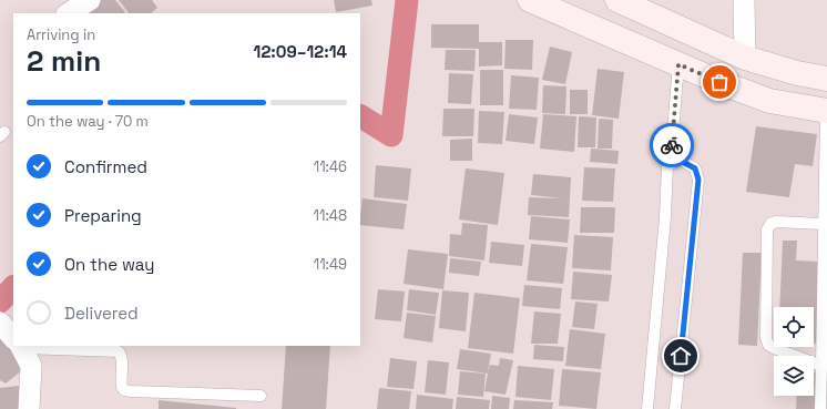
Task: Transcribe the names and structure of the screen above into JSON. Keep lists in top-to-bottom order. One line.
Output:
{"page":{"heading":["2 min","Arriving in","12:09–12:14"],"bar":"On the way · 70 m","list":[["Confirmed","11:46"],["Preparing","11:48"],["On the way","11:49"],"Delivered"]}}
